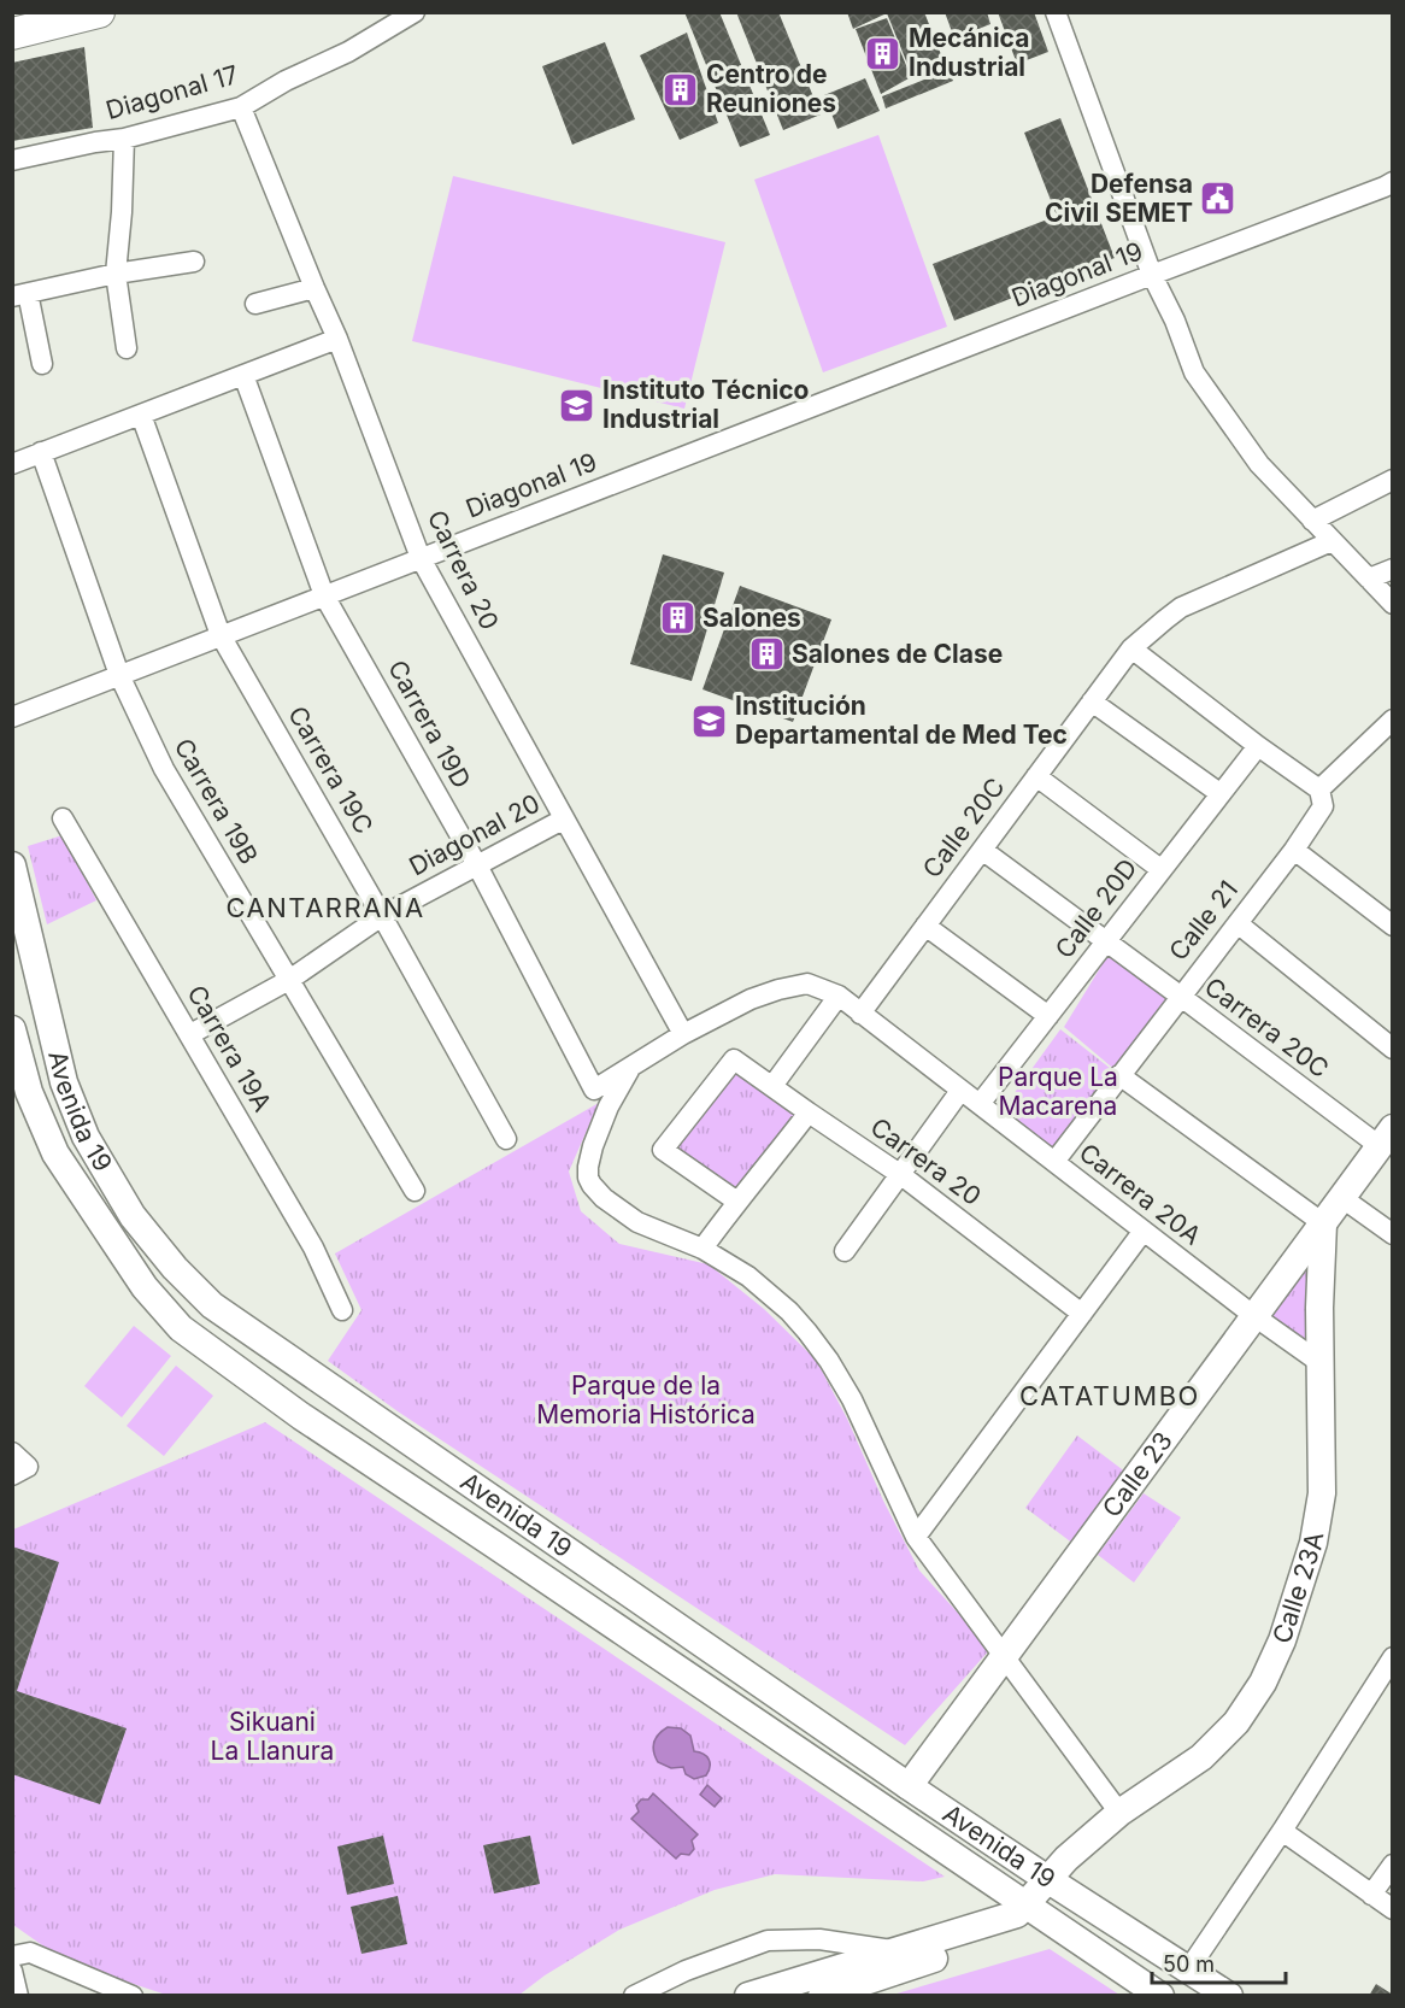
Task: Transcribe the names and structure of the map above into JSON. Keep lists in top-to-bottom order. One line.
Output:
{"streets":{"main road":["Avenida 19","Calle 23","Calle 23A"],"street":["Diagonal 17","Diagonal 19","Carrera 20","Carrera 19D","Carrera 19C","Carrera 19B","Calle 20C","Diagonal 20","Calle 20D","Calle 21","Carrera 20C","Carrera 19A","Carrera 20A"]},"crossings":[["Diagonal 17","Carrera 20"],["Diagonal 19","Carrera 20"],["Diagonal 19","Carrera 19D"],["Diagonal 19","Carrera 19C"],["Diagonal 19","Carrera 19B"],["Carrera 20","Diagonal 20"],["Carrera 19D","Diagonal 20"],["Carrera 19C","Diagonal 20"],["Carrera 19B","Diagonal 20"],["Calle 20C","Carrera 20C"],["Calle 20C","Carrera 20A"],["Diagonal 20","Carrera 19A"],["Calle 20D","Carrera 20C"],["Calle 20D","Carrera 20A"],["Calle 21","Carrera 20C"],["Calle 21","Carrera 20A"],["Carrera 20C","Calle 23"],["Avenida 19","Calle 23"],["Avenida 19","Calle 23A"],["Carrera 20A","Calle 23"],["Carrera 20A","Calle 23A"],["Calle 23","Calle 23A"]],"districts":["CANTARRANA","CATATUMBO"],"parks":["Parque La Macarena","Parque de la Memoria Histórica","Sikuani La Llanura"],"places":{"building":["Mecánica Industrial","Centro de Reuniones","Salones","Salones de Clase"],"public building":["Defensa Civil SEMET"],"school or university":["Instituto Técnico Industrial","Institución Departamental de Med Tec"]},"scale_bar":"50 m"}
